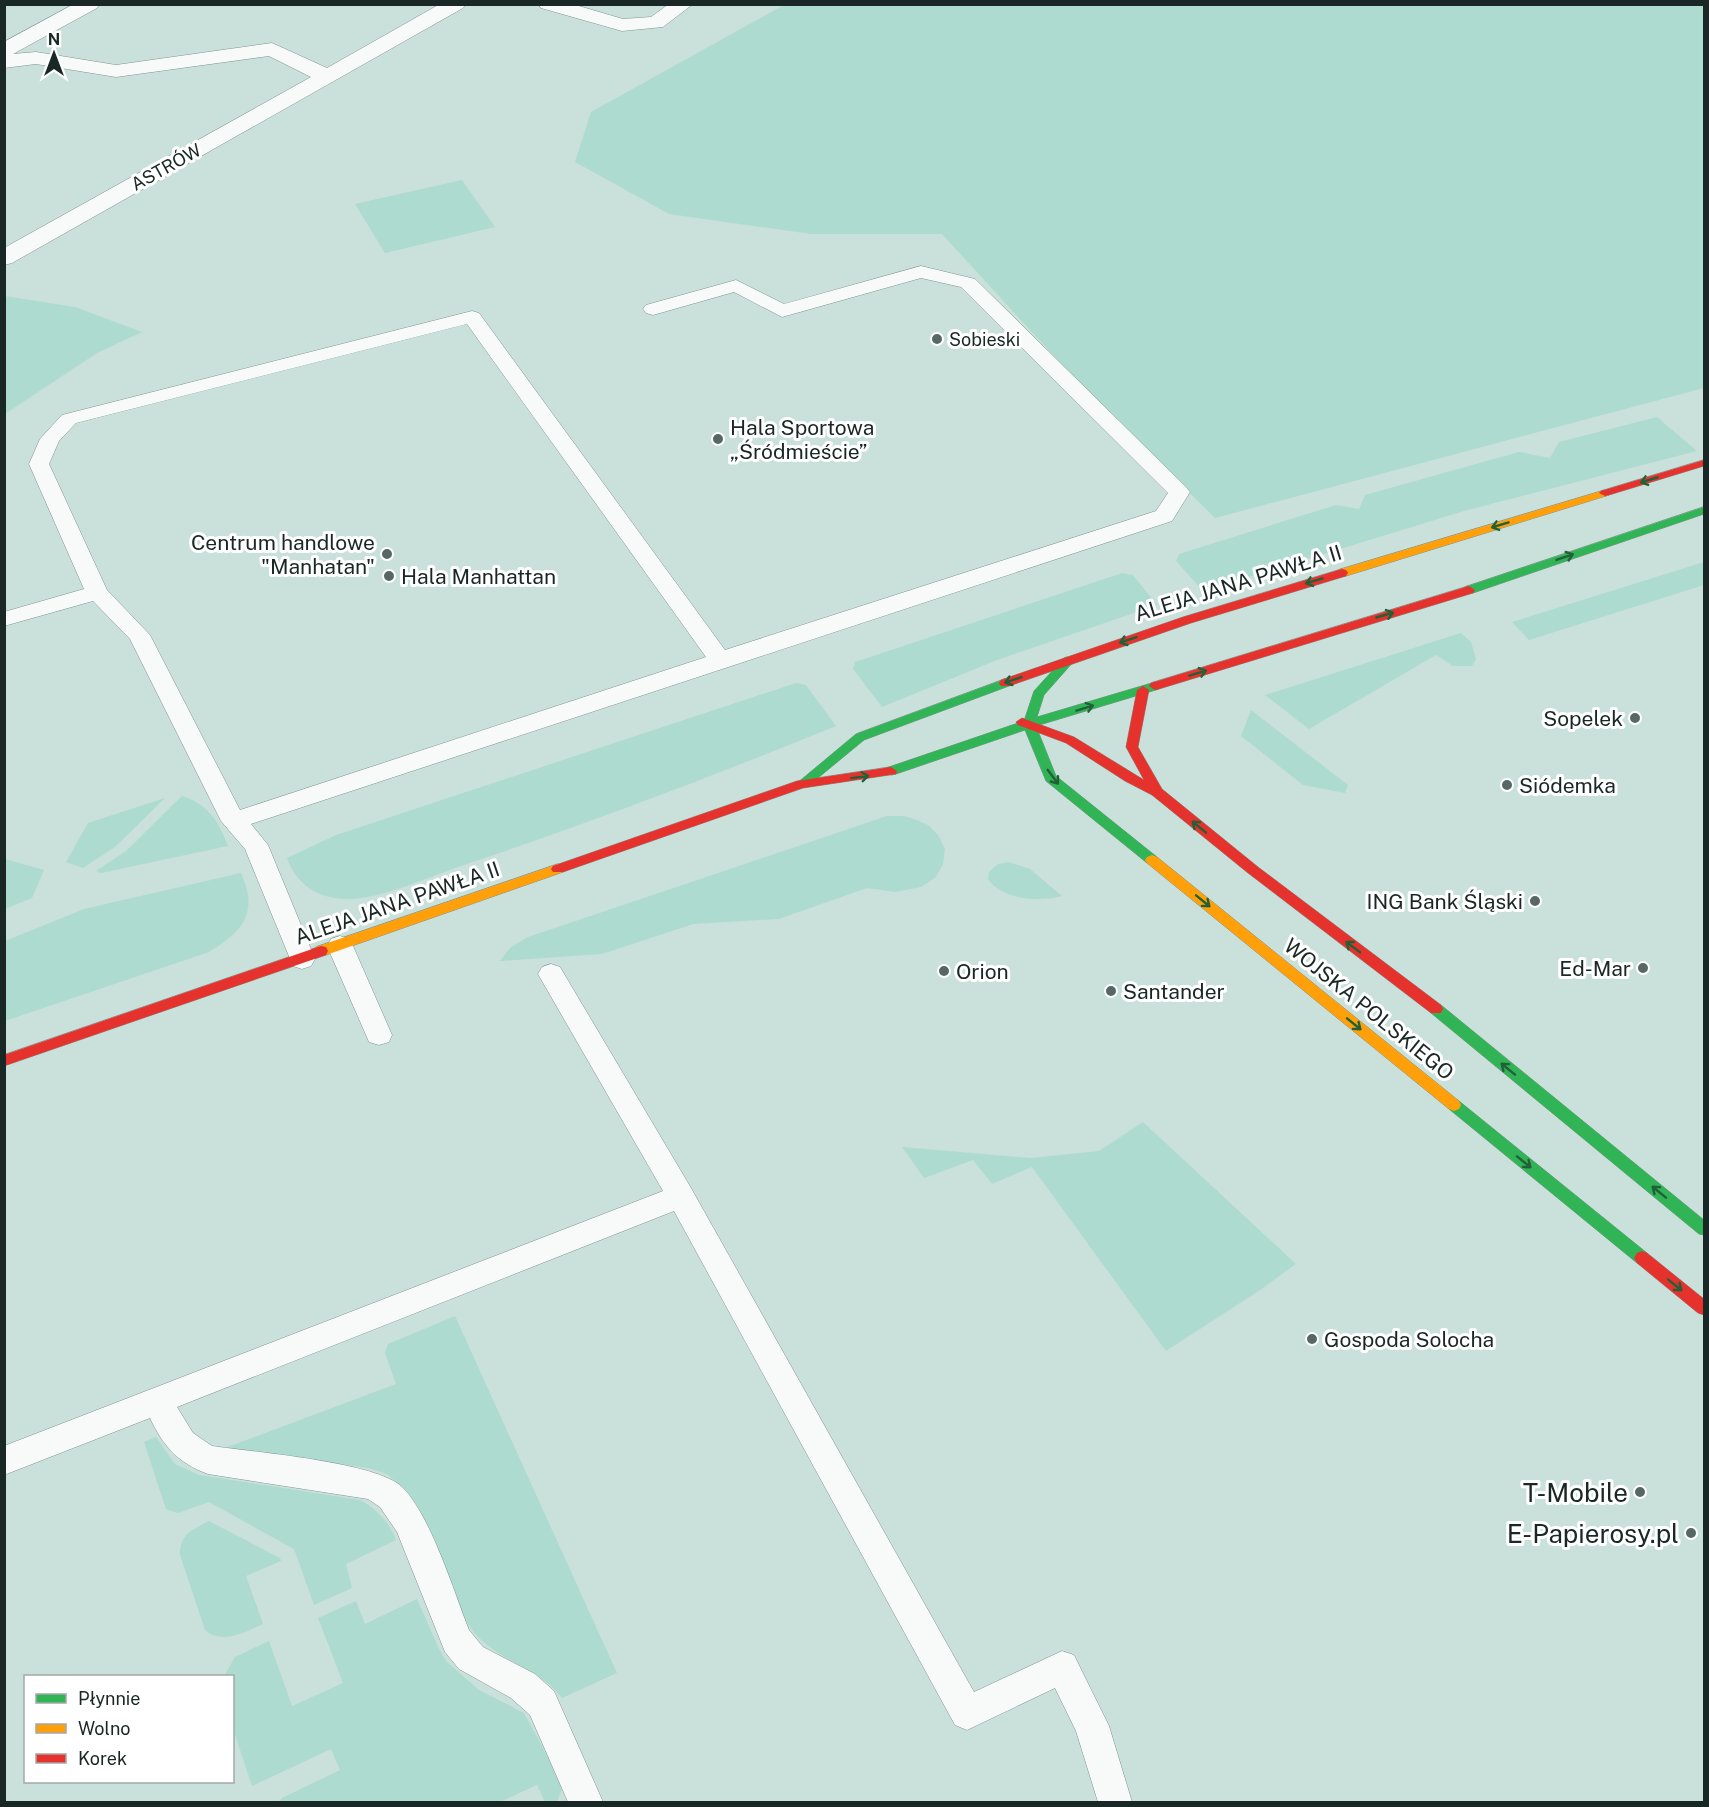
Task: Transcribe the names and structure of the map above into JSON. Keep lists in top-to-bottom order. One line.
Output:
{"streets":{"main road":["ALEJA JANA PAWŁA II","WOJSKA POLSKIEGO"],"street":["ASTRÓW"]},"crossings":[["ALEJA JANA PAWŁA II","WOJSKA POLSKIEGO"]],"places":["Sobieski","Hala Sportowa „Śródmieście”","Centrum handlowe \"Manhatan\"","Hala Manhattan","Sopelek","Siódemka","ING Bank Śląski","Ed-Mar","Orion","Santander","Gospoda Solocha","T-Mobile","E-Papierosy.pl"],"legend":["Płynnie","Wolno","Korek"],"north":"top"}
